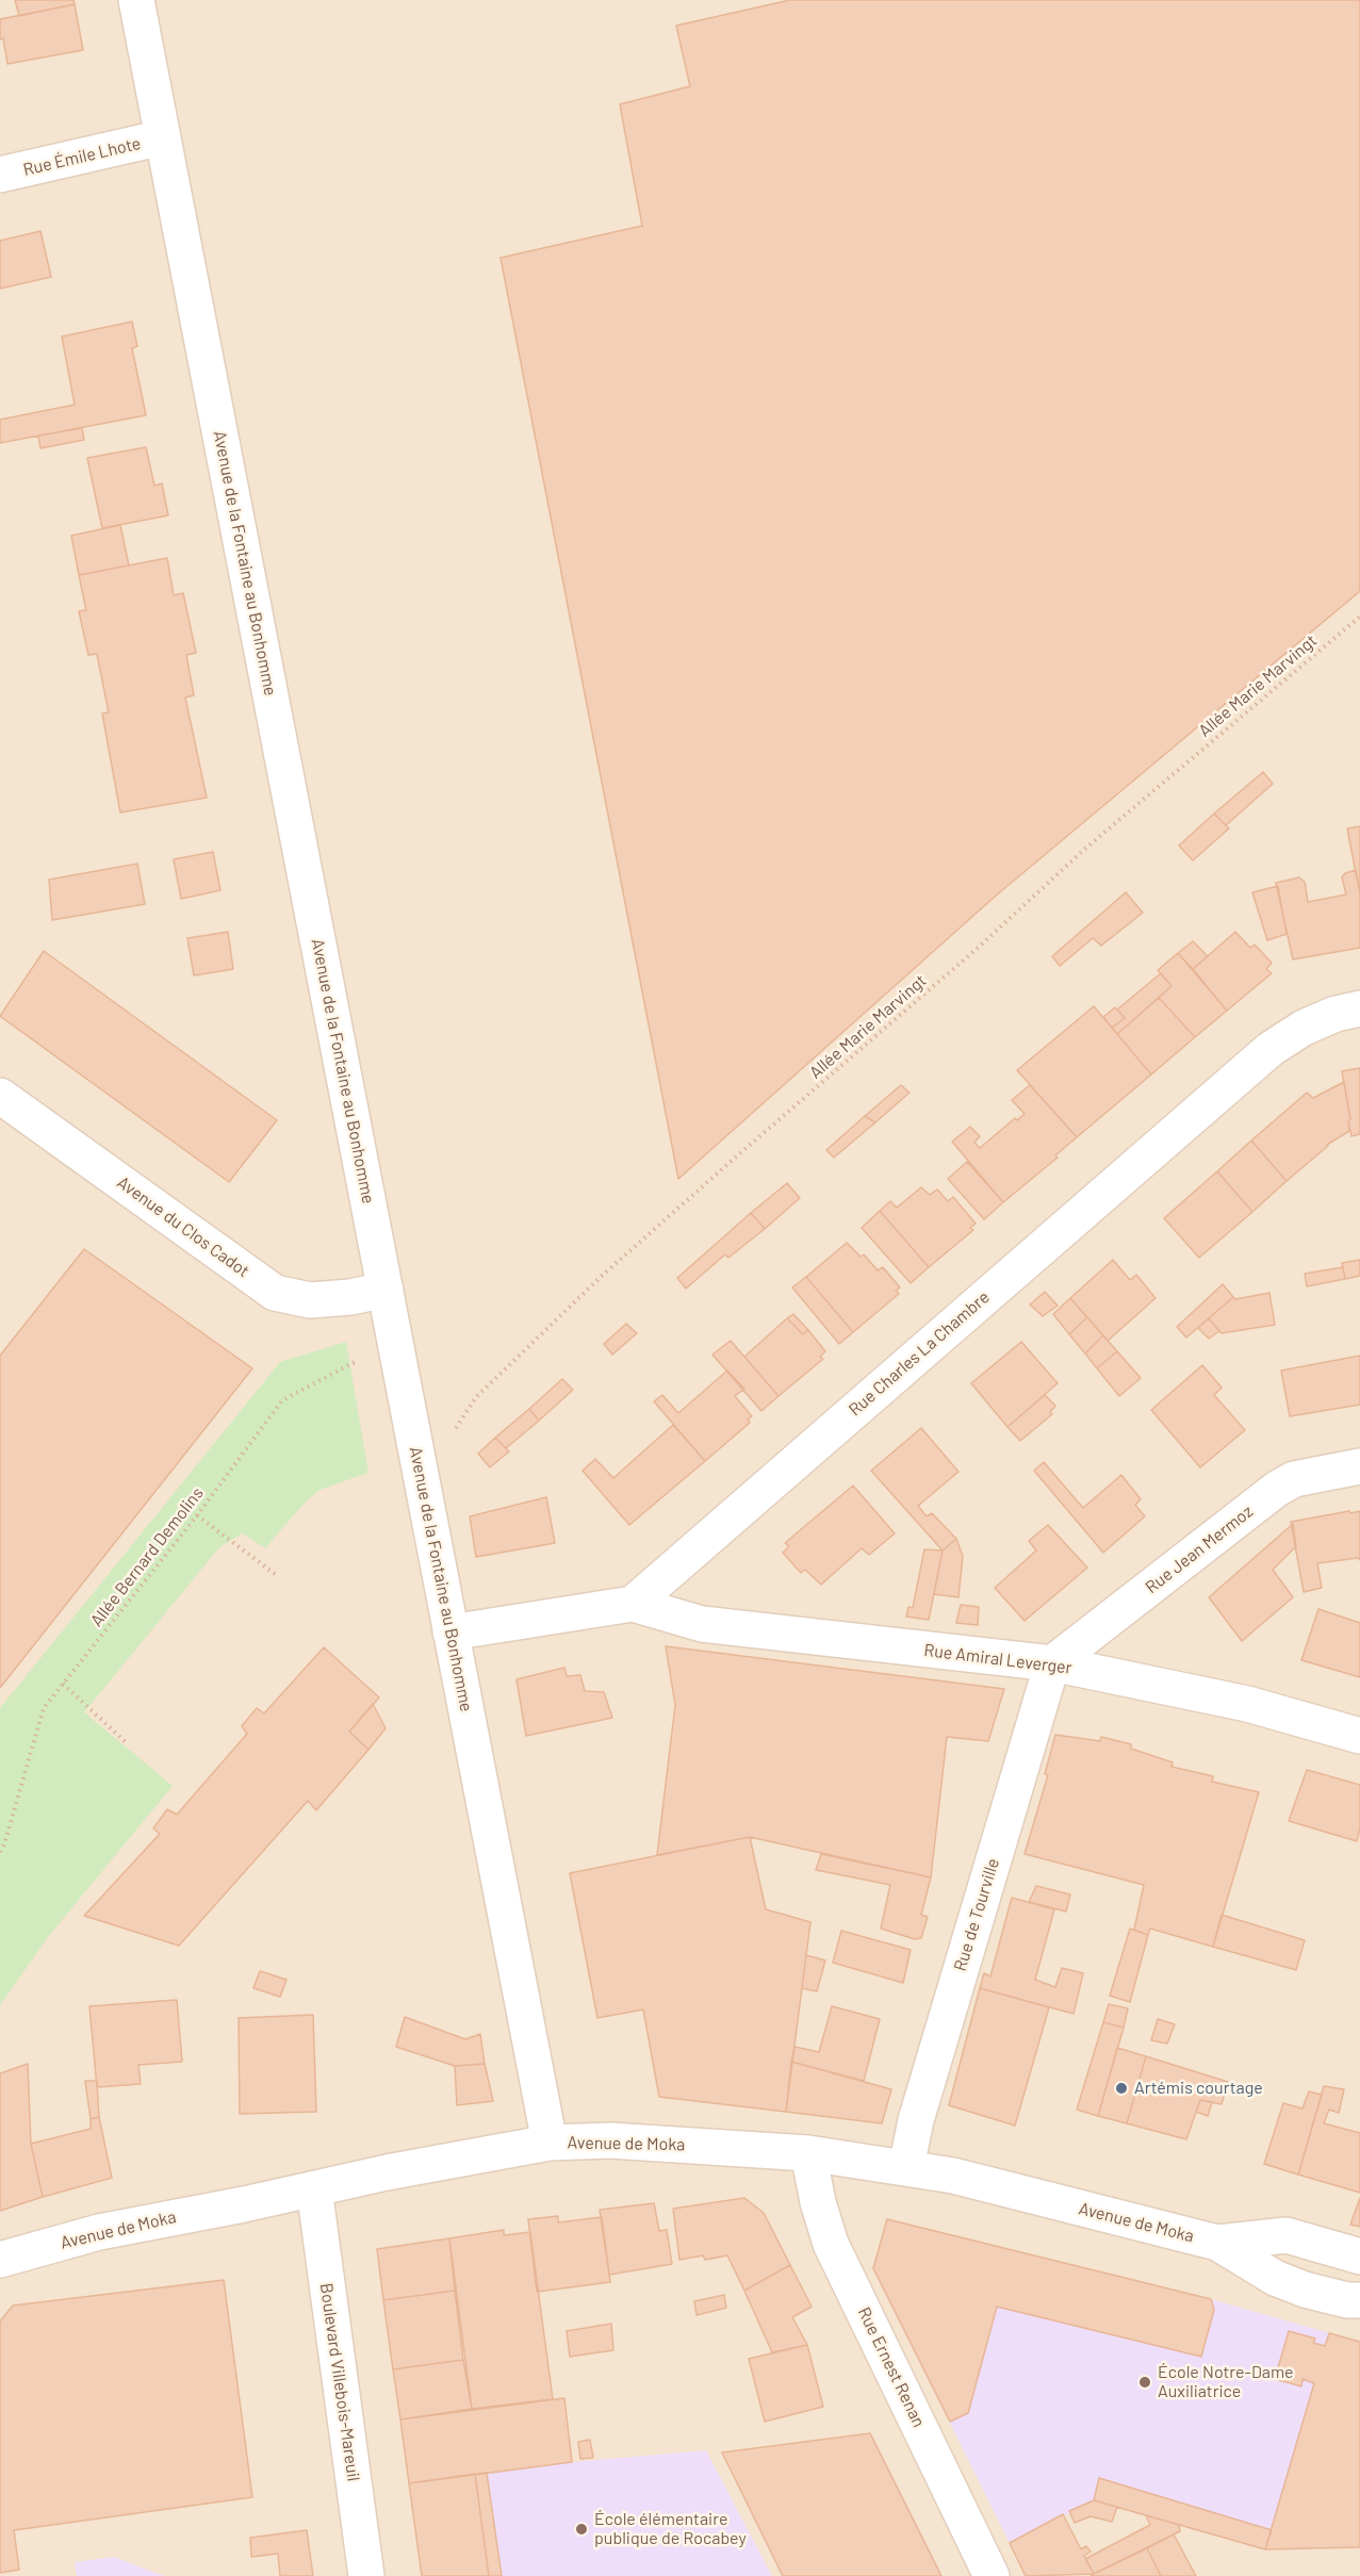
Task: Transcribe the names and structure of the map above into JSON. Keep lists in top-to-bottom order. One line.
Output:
{"streets":{"street":["Rue Émile Lhote","Avenue de la Fontaine au Bonhomme","Avenue du Clos Cadot","Rue Charles La Chambre","Rue Jean Mermoz","Rue Amiral Leverger","Rue de Tourville","Avenue de Moka","Rue Ernest Renan","Boulevard Villebois-Mareuil"],"path":["Allée Marie Marvingt","Allée Bernard Demolins"]},"crossings":[["Rue Émile Lhote","Avenue de la Fontaine au Bonhomme"],["Avenue de la Fontaine au Bonhomme","Allée Marie Marvingt"],["Avenue de la Fontaine au Bonhomme","Avenue du Clos Cadot"],["Avenue de la Fontaine au Bonhomme","Allée Bernard Demolins"],["Avenue de la Fontaine au Bonhomme","Avenue de Moka"],["Rue Charles La Chambre","Rue Amiral Leverger"],["Rue Jean Mermoz","Rue Amiral Leverger"],["Rue Jean Mermoz","Rue de Tourville"],["Rue Amiral Leverger","Rue de Tourville"],["Rue de Tourville","Avenue de Moka"],["Avenue de Moka","Rue Ernest Renan"],["Avenue de Moka","Boulevard Villebois-Mareuil"]],"places":["Artémis courtage","École Notre-Dame Auxiliatrice","École élémentaire publique de Rocabey"]}
